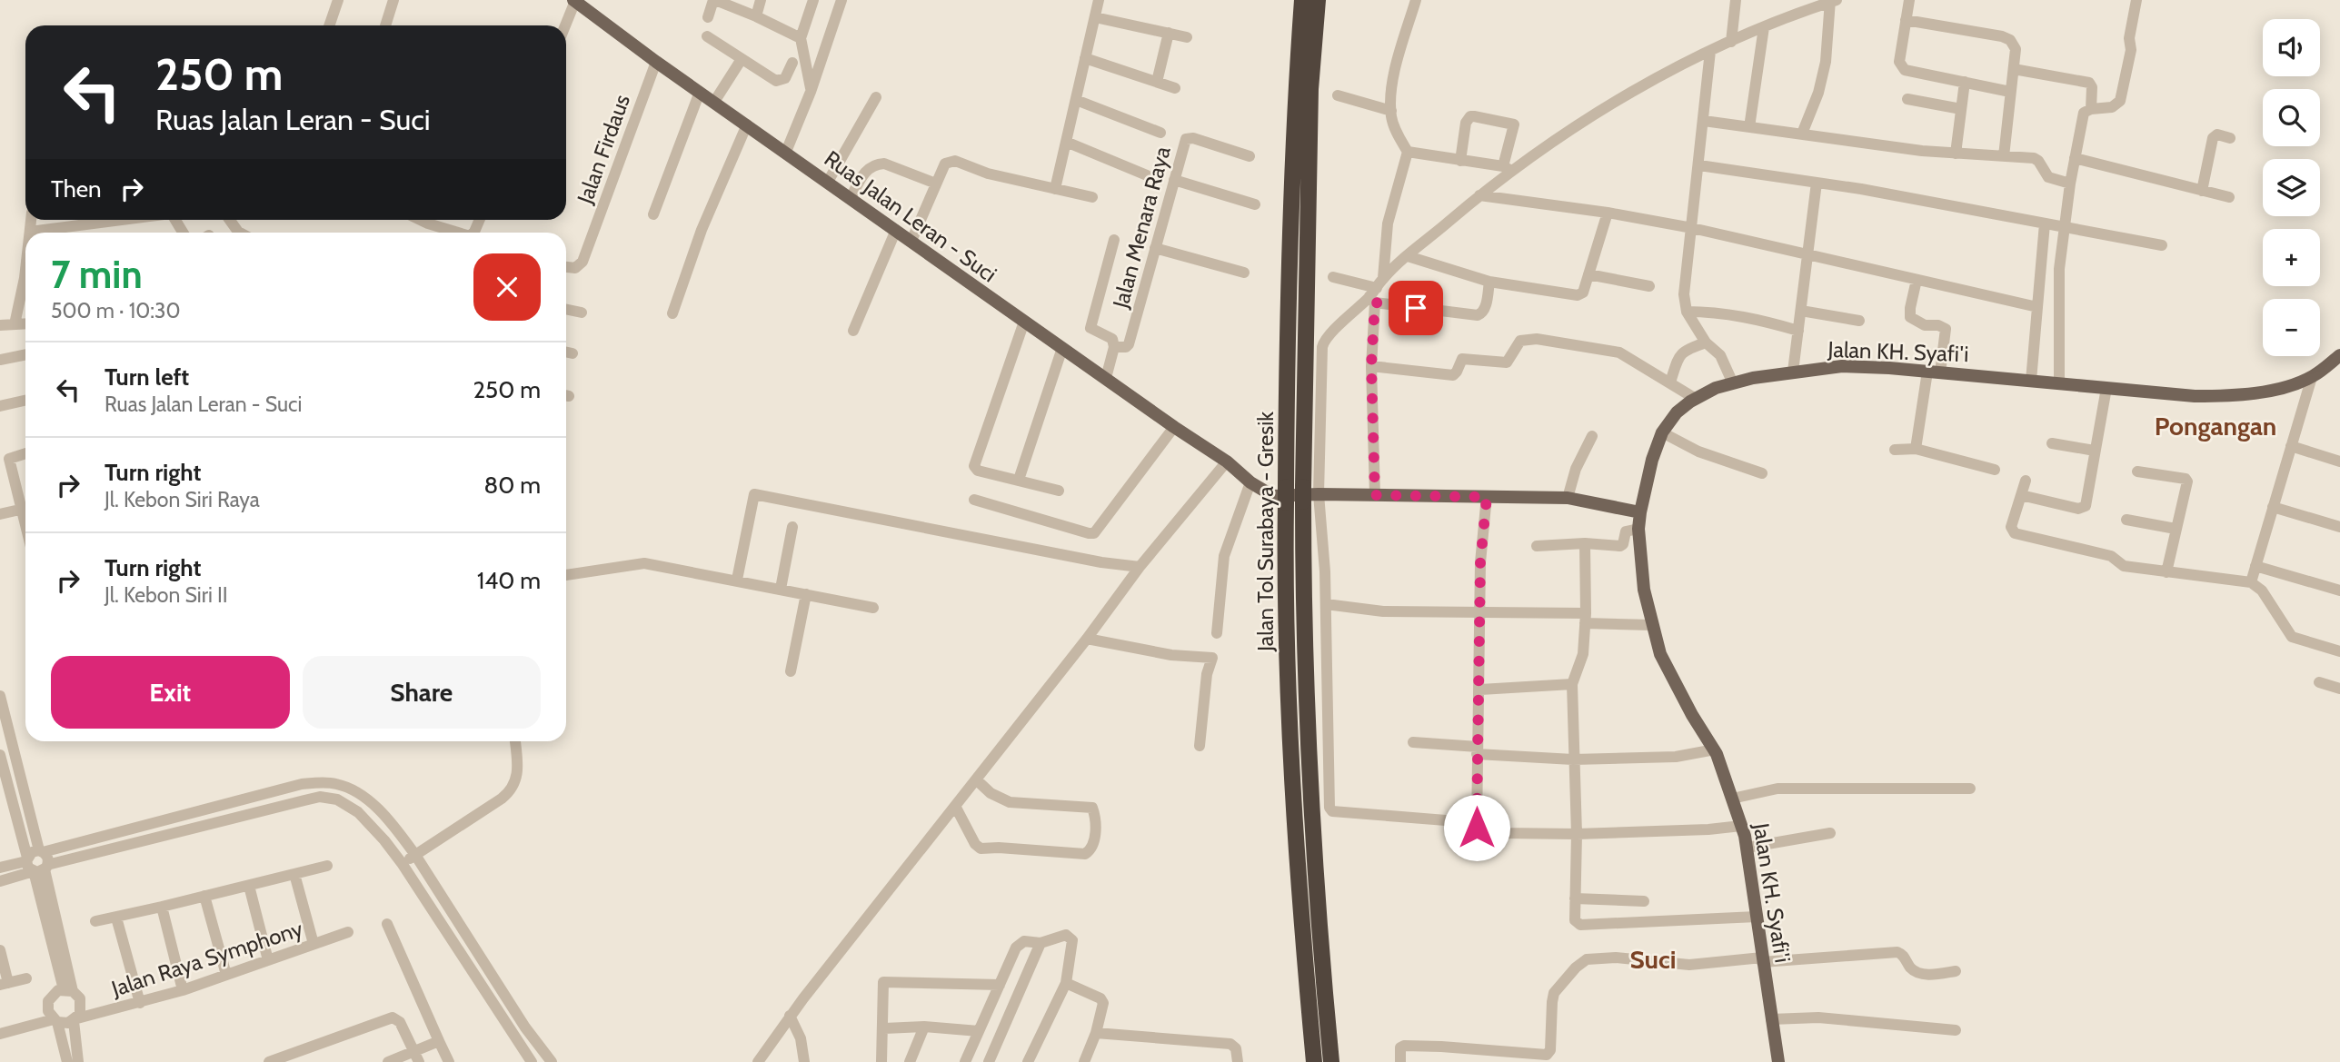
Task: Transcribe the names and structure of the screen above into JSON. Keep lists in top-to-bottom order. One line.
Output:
{"streets":{"highway":["Jalan Tol Surabaya - Gresik"],"main road":["Ruas Jalan Leran - Suci","Jalan KH. Syafi'i"],"street":["Jalan Firdaus","Jalan Menara Raya","Jalan Raya Symphony"]},"crossings":[["Jalan Firdaus","Ruas Jalan Leran - Suci"],["Ruas Jalan Leran - Suci","Jalan Tol Surabaya - Gresik"]],"districts":["Pongangan","Suci"],"page":{"map_buttons":["+","−"],"turn":["250 m","Ruas Jalan Leran - Suci"],"then":"Then","heading":["7 min","500 m · 10:30"],"list":[{"name":"Turn left","note":"Ruas Jalan Leran - Suci","value":"250 m"},{"name":"Turn right","note":"Jl. Kebon Siri Raya","value":"80 m"},{"name":"Turn right","note":"Jl. Kebon Siri II","value":"140 m"}],"buttons":["Exit","Share"]}}
